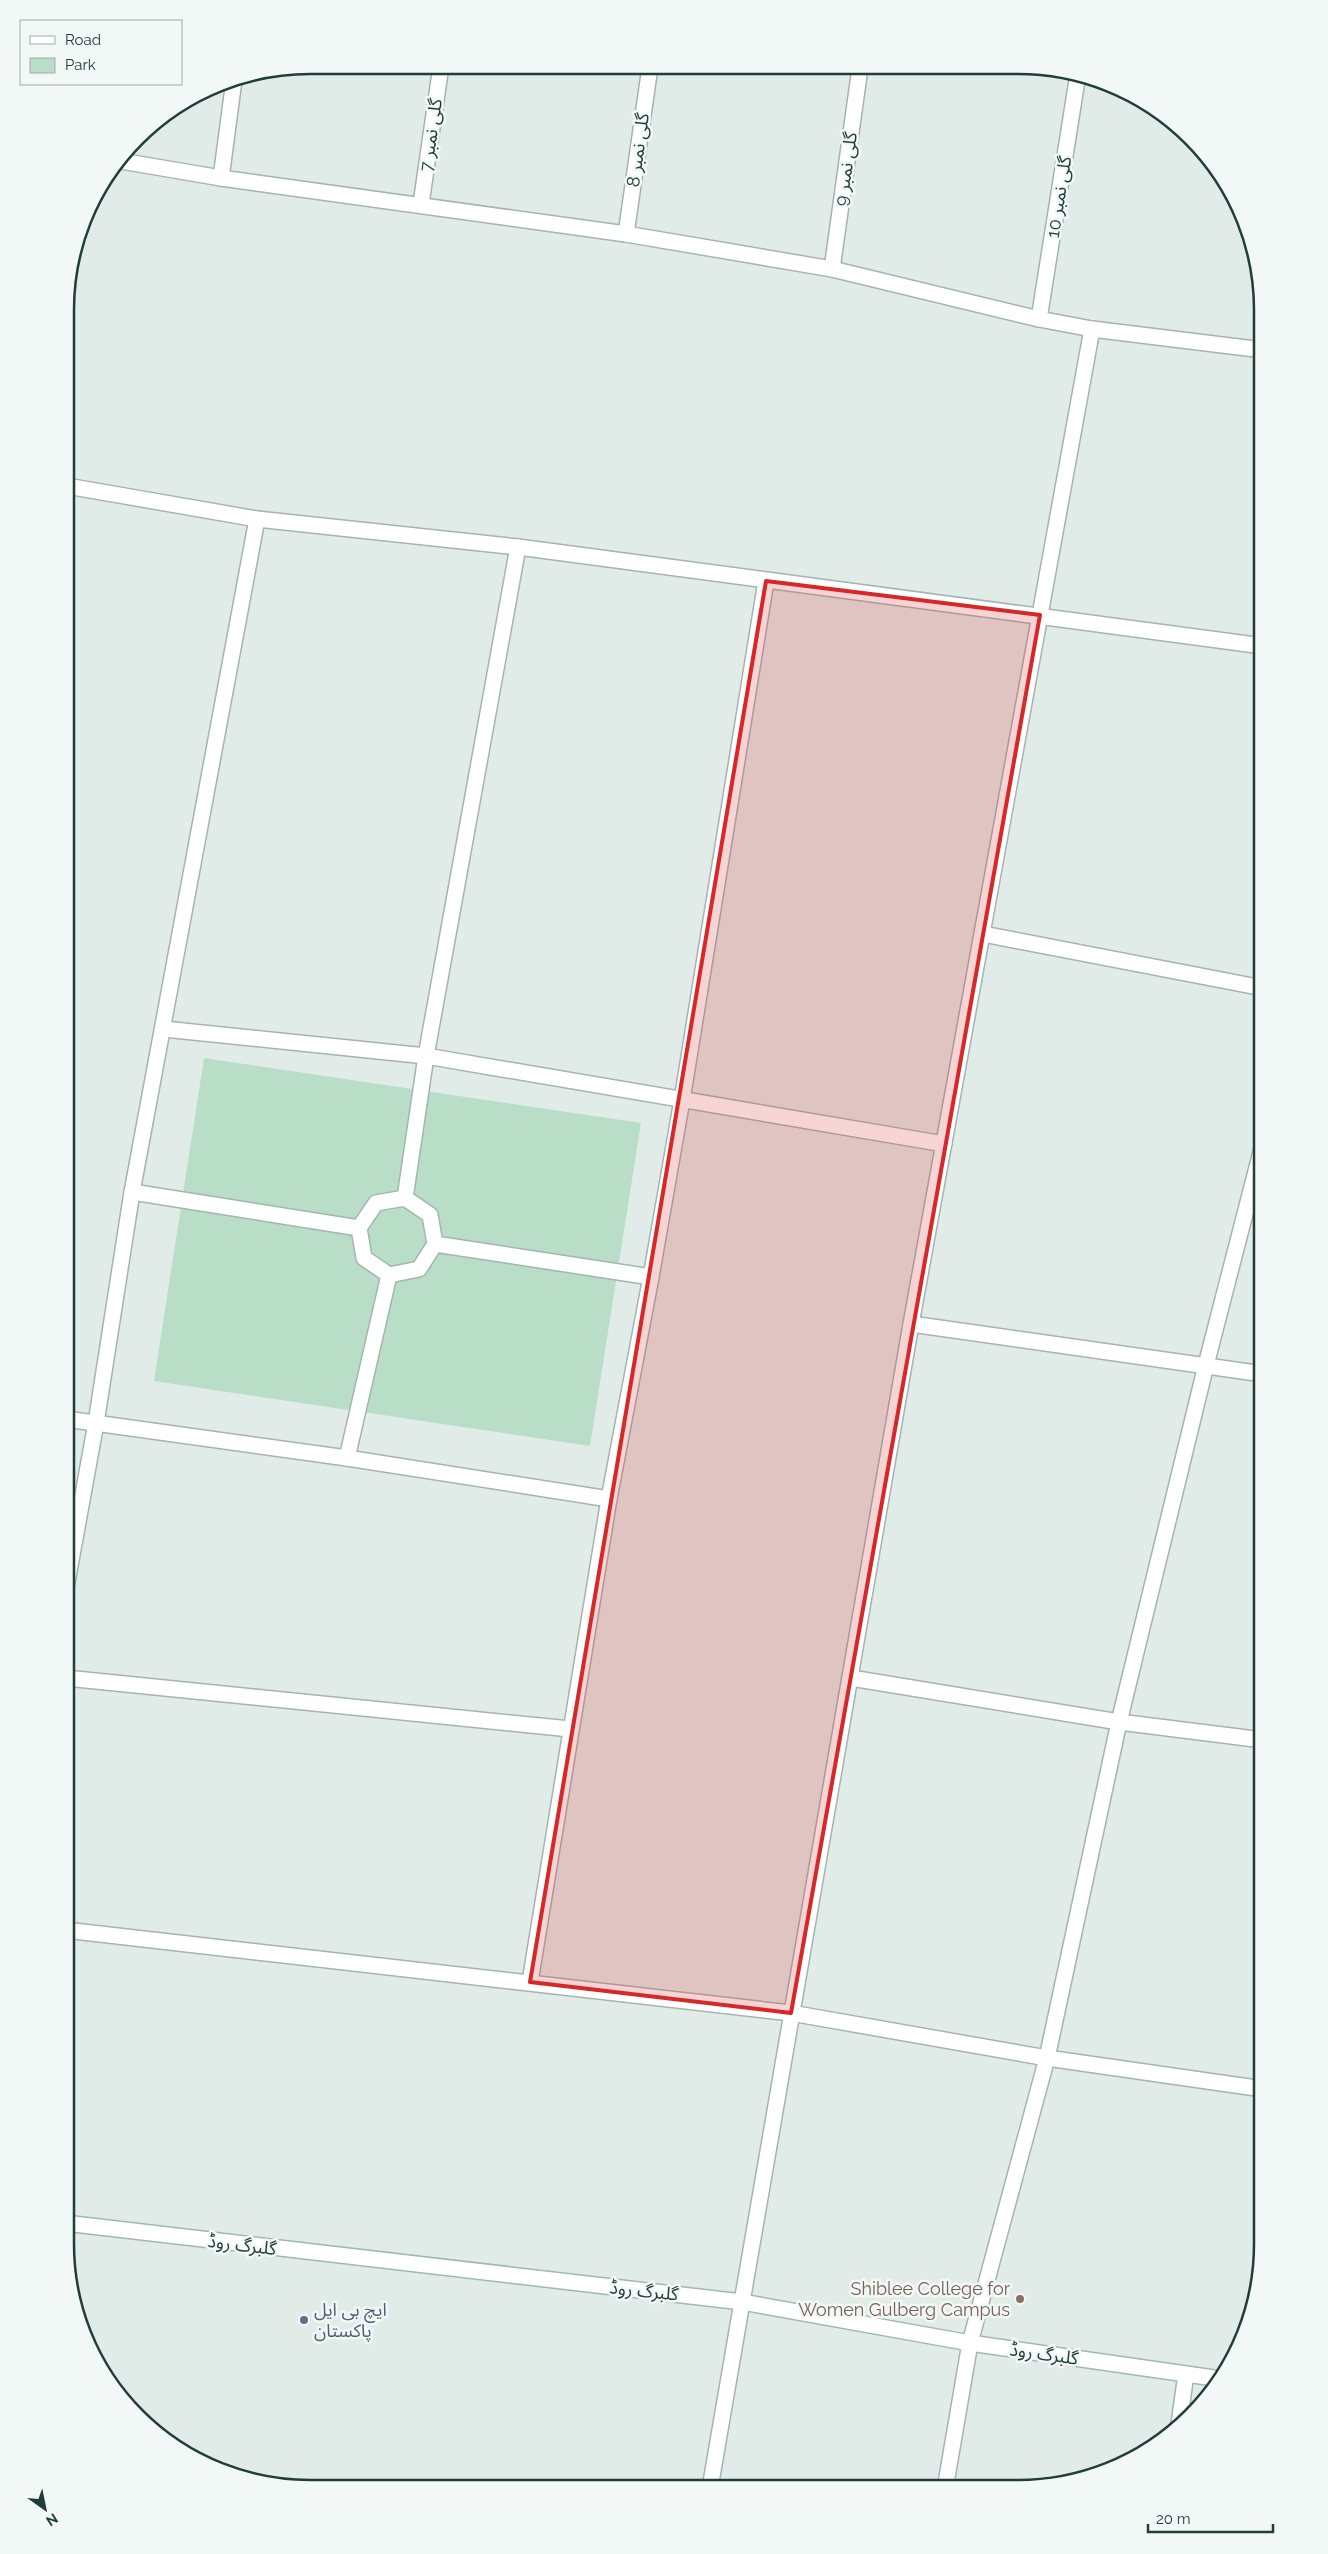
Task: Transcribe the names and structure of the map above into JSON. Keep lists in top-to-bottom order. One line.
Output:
{"streets":{"street":["گلی نمبر 7","گلی نمبر 8","گلی نمبر 9","گلی نمبر 10","گلبرگ روڈ"]},"places":["Shiblee College for Women Gulberg Campus","ایچ بی ایل پاکستان"],"legend":["Road","Park"],"scale_bar":"20 m","north":"bottom right"}
